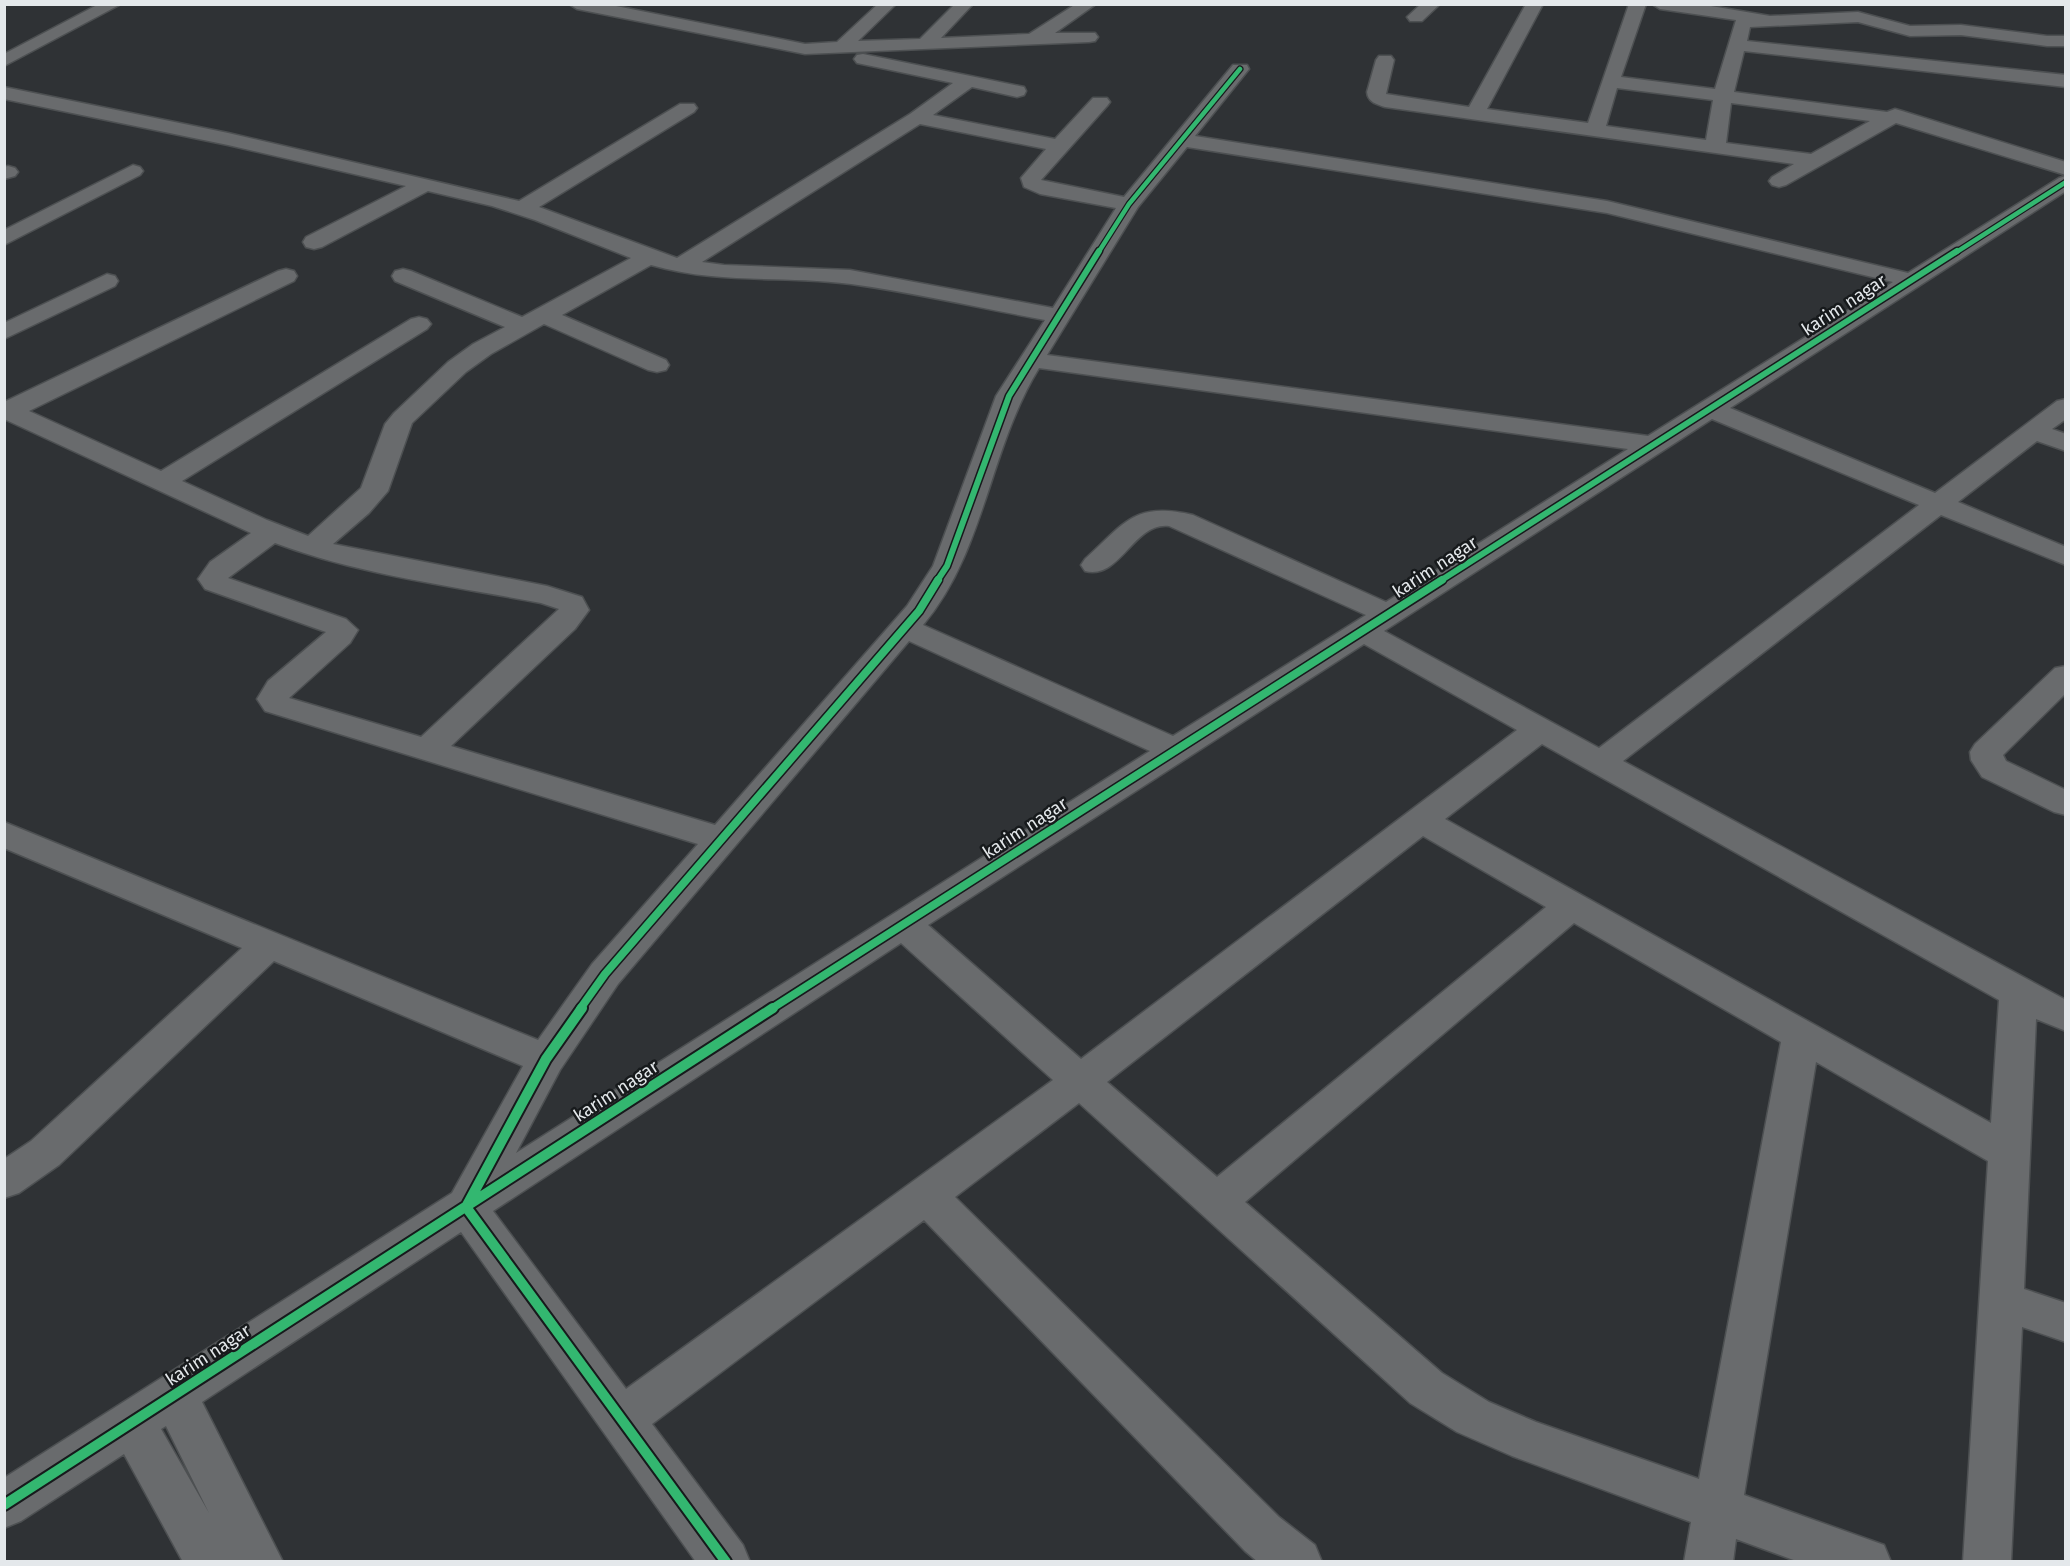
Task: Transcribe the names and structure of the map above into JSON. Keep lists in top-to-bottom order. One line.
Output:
{"streets":{"street":["karim nagar"]}}
